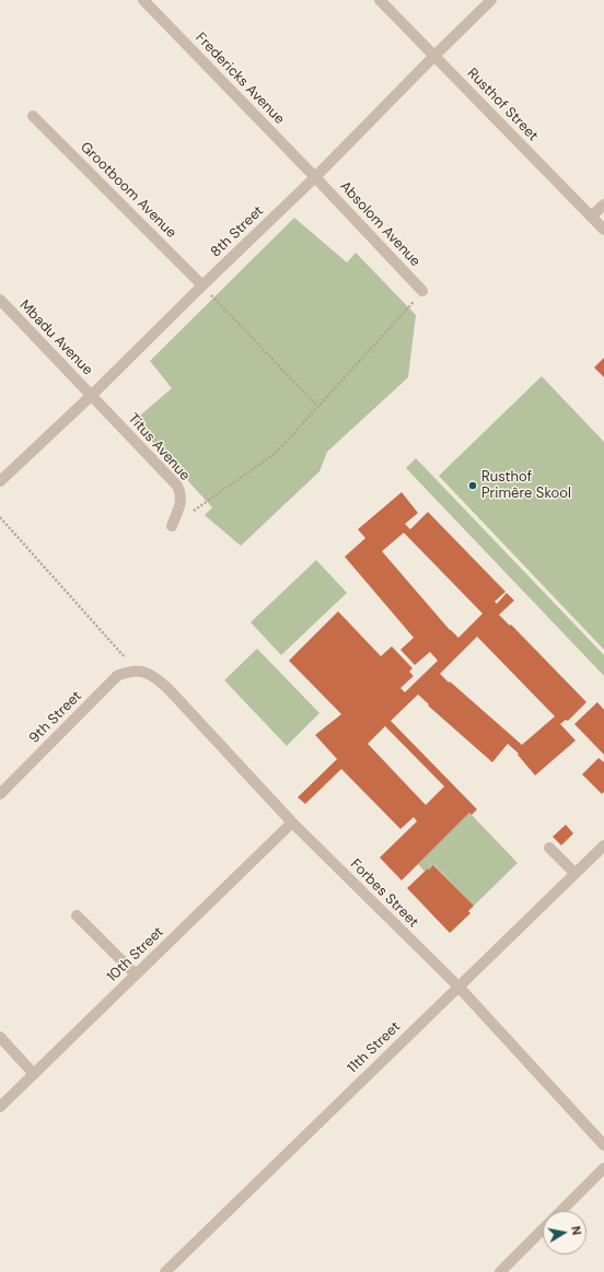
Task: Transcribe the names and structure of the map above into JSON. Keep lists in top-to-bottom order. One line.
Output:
{"streets":{"street":["Fredericks Avenue","Rusthof Street","Grootboom Avenue","Absolom Avenue","8th Street","Mbadu Avenue","Titus Avenue","9th Street","Forbes Street","10th Street","11th Street"]},"crossings":[["Fredericks Avenue","Absolom Avenue"],["Fredericks Avenue","8th Street"],["Rusthof Street","8th Street"],["Grootboom Avenue","8th Street"],["Absolom Avenue","8th Street"],["8th Street","Mbadu Avenue"],["8th Street","Titus Avenue"],["Mbadu Avenue","Titus Avenue"],["9th Street","Forbes Street"],["Forbes Street","10th Street"],["Forbes Street","11th Street"]],"places":["Rusthof Primêre Skool"],"north":"right"}
